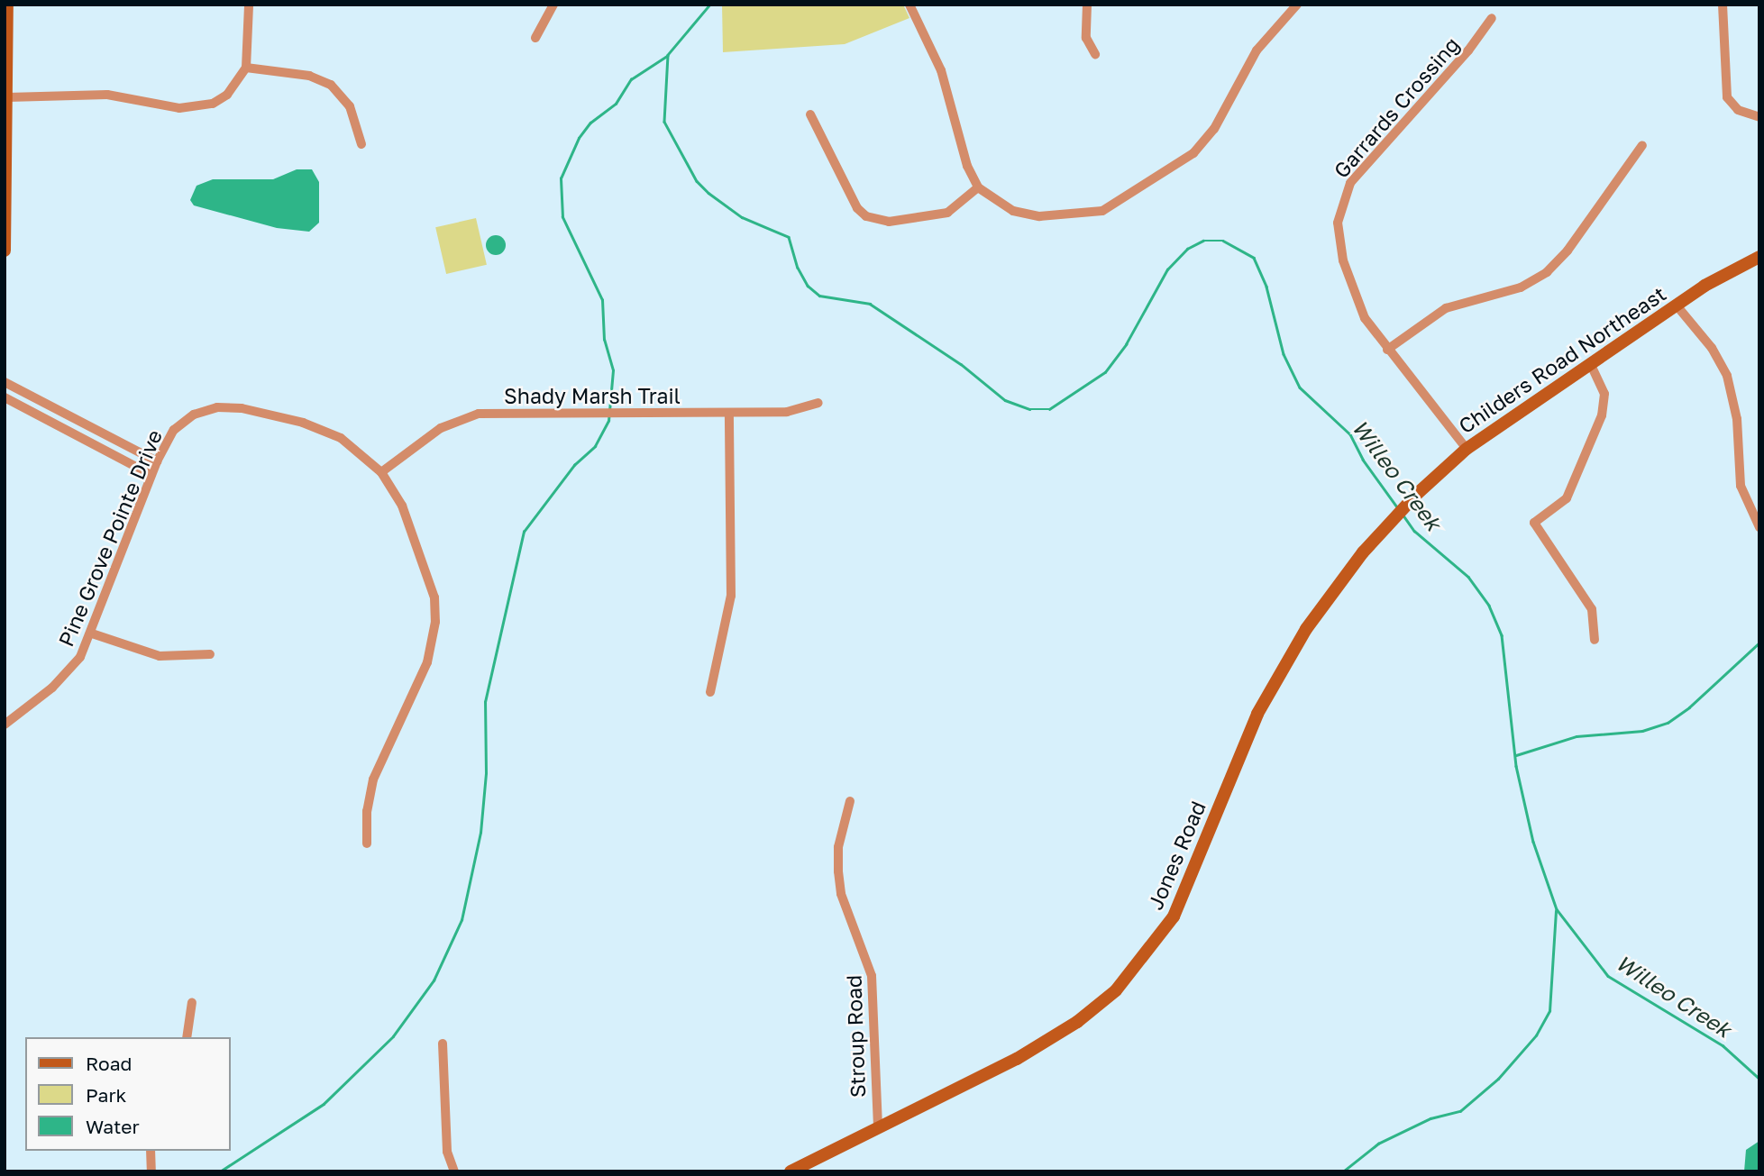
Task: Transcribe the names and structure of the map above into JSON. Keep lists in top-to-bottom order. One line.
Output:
{"streets":{"street":["Garrards Crossing","Childers Road Northeast","Shady Marsh Trail","Pine Grove Pointe Drive","Jones Road","Stroup Road"]},"crossings":[["Garrards Crossing","Childers Road Northeast"],["Childers Road Northeast","Jones Road"],["Shady Marsh Trail","Pine Grove Pointe Drive"],["Jones Road","Stroup Road"]],"water":["Willeo Creek"],"legend":["Road","Park","Water"]}
